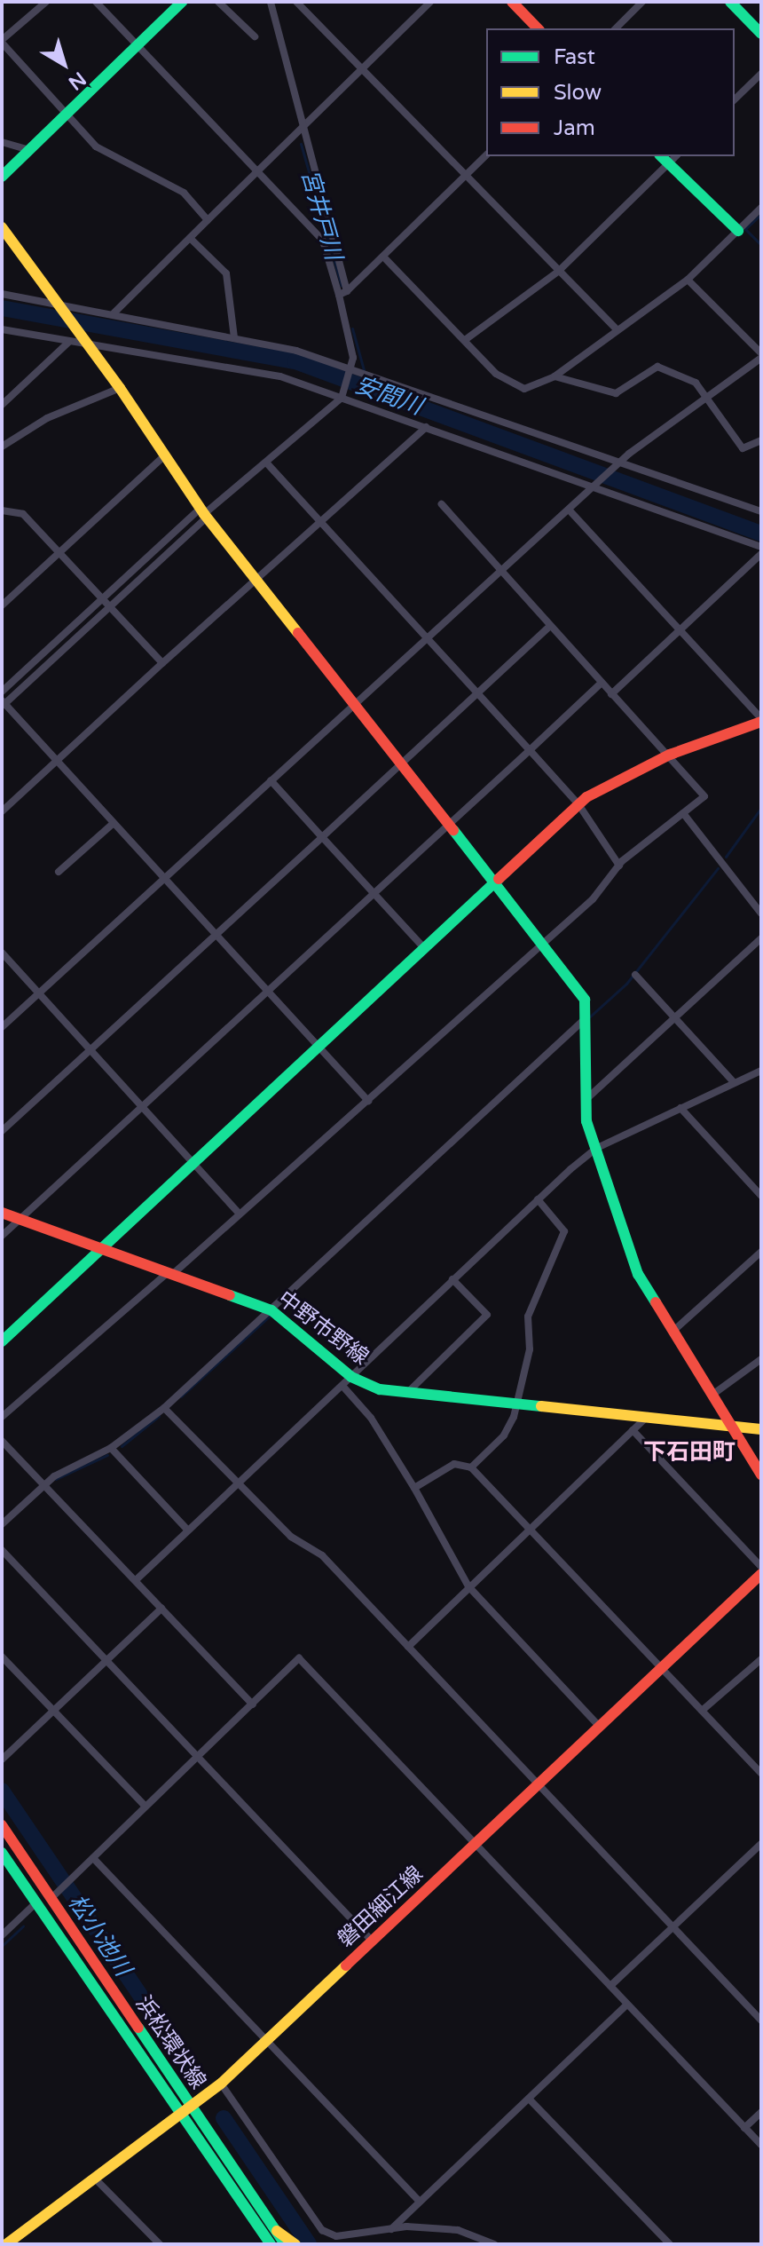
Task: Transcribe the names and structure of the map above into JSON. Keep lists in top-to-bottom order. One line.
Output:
{"streets":{"main road":["中野市野線","磐田細江線","浜松環状線"]},"crossings":[["磐田細江線","浜松環状線"]],"districts":["下石田町"],"water":["宮井戸川","安間川","松小池川"],"legend":["Fast","Slow","Jam"],"north":"bottom right"}
